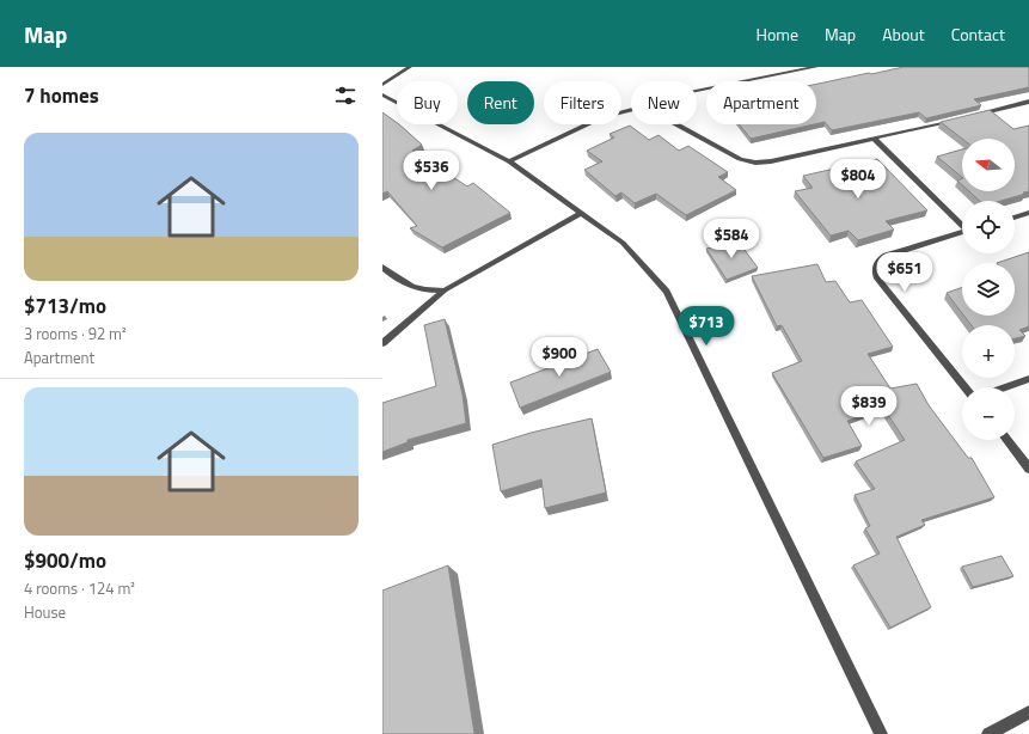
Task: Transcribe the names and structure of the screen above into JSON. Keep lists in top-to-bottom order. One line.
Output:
{"north":"left","page":{"header":"Map","nav":["Home","Map","About","Contact"],"heading":"7 homes","chip":["Buy","Rent","Filters","New","Apartment"],"list":[{"name":"$713/mo","note":"3 rooms · 92 m² · Apartment"},{"name":"$900/mo","note":"4 rooms · 124 m² · House"}],"map_buttons":["+","−"],"price":["$536","$804","$584","$651","$713","$900","$839"]}}
